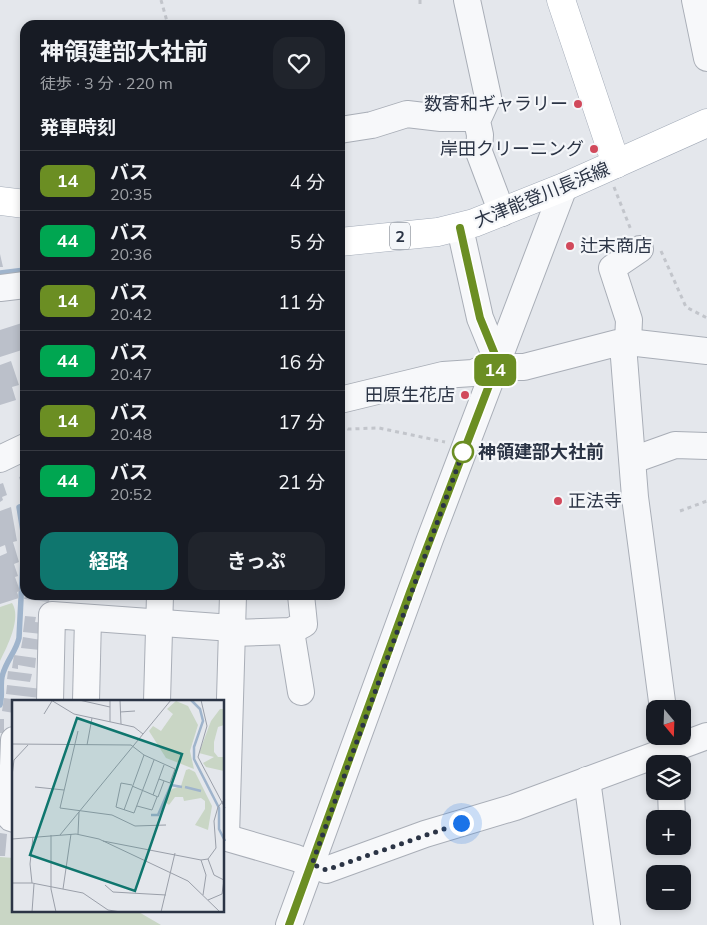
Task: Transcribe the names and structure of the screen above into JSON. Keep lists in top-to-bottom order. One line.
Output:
{"streets":{"main road":["大津能登川長浜線","2"]},"places":["数寄和ギャラリー","岸田クリーニング","辻末商店","田原生花店","神領建部大社前","正法寺"],"lines":["bus line 14"],"north":"bottom","page":{"on_map":"14","heading":[["神領建部大社前","徒歩 · 3 分 · 220 m"],"発車時刻"],"list":[{"mark":"14","name":"バス","note":"20:35","value":"4 分"},{"mark":"44","name":"バス","note":"20:36","value":"5 分"},{"mark":"14","name":"バス","note":"20:42","value":"11 分"},{"mark":"44","name":"バス","note":"20:47","value":"16 分"},{"mark":"14","name":"バス","note":"20:48","value":"17 分"},{"mark":"44","name":"バス","note":"20:52","value":"21 分"}],"buttons":["経路","きっぷ"],"map_buttons":["+","−"]}}
